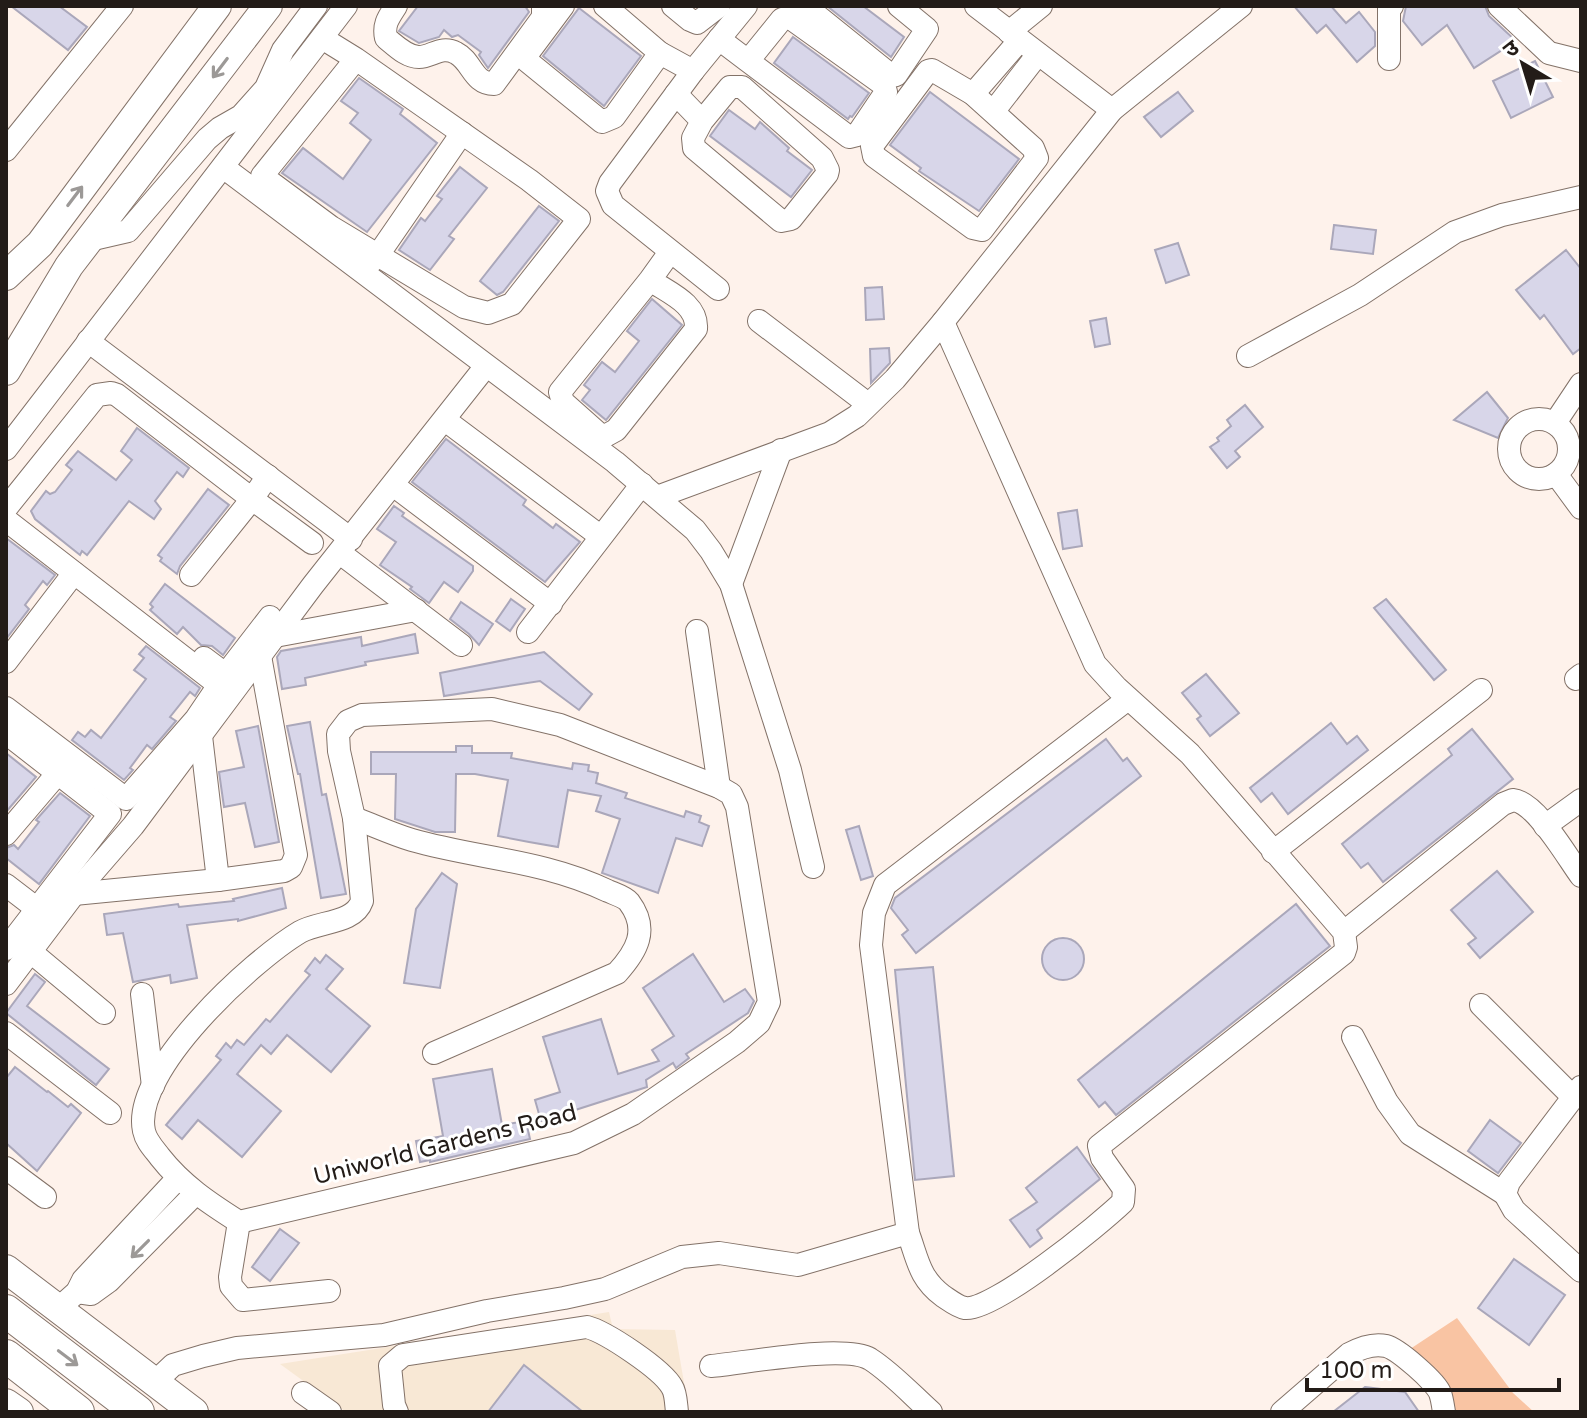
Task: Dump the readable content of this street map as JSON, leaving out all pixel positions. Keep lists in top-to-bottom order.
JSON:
{
  "streets": {
    "street": ["Uniworld Gardens Road"]
  },
  "scale_bar": "100 m",
  "north": "top left"
}
